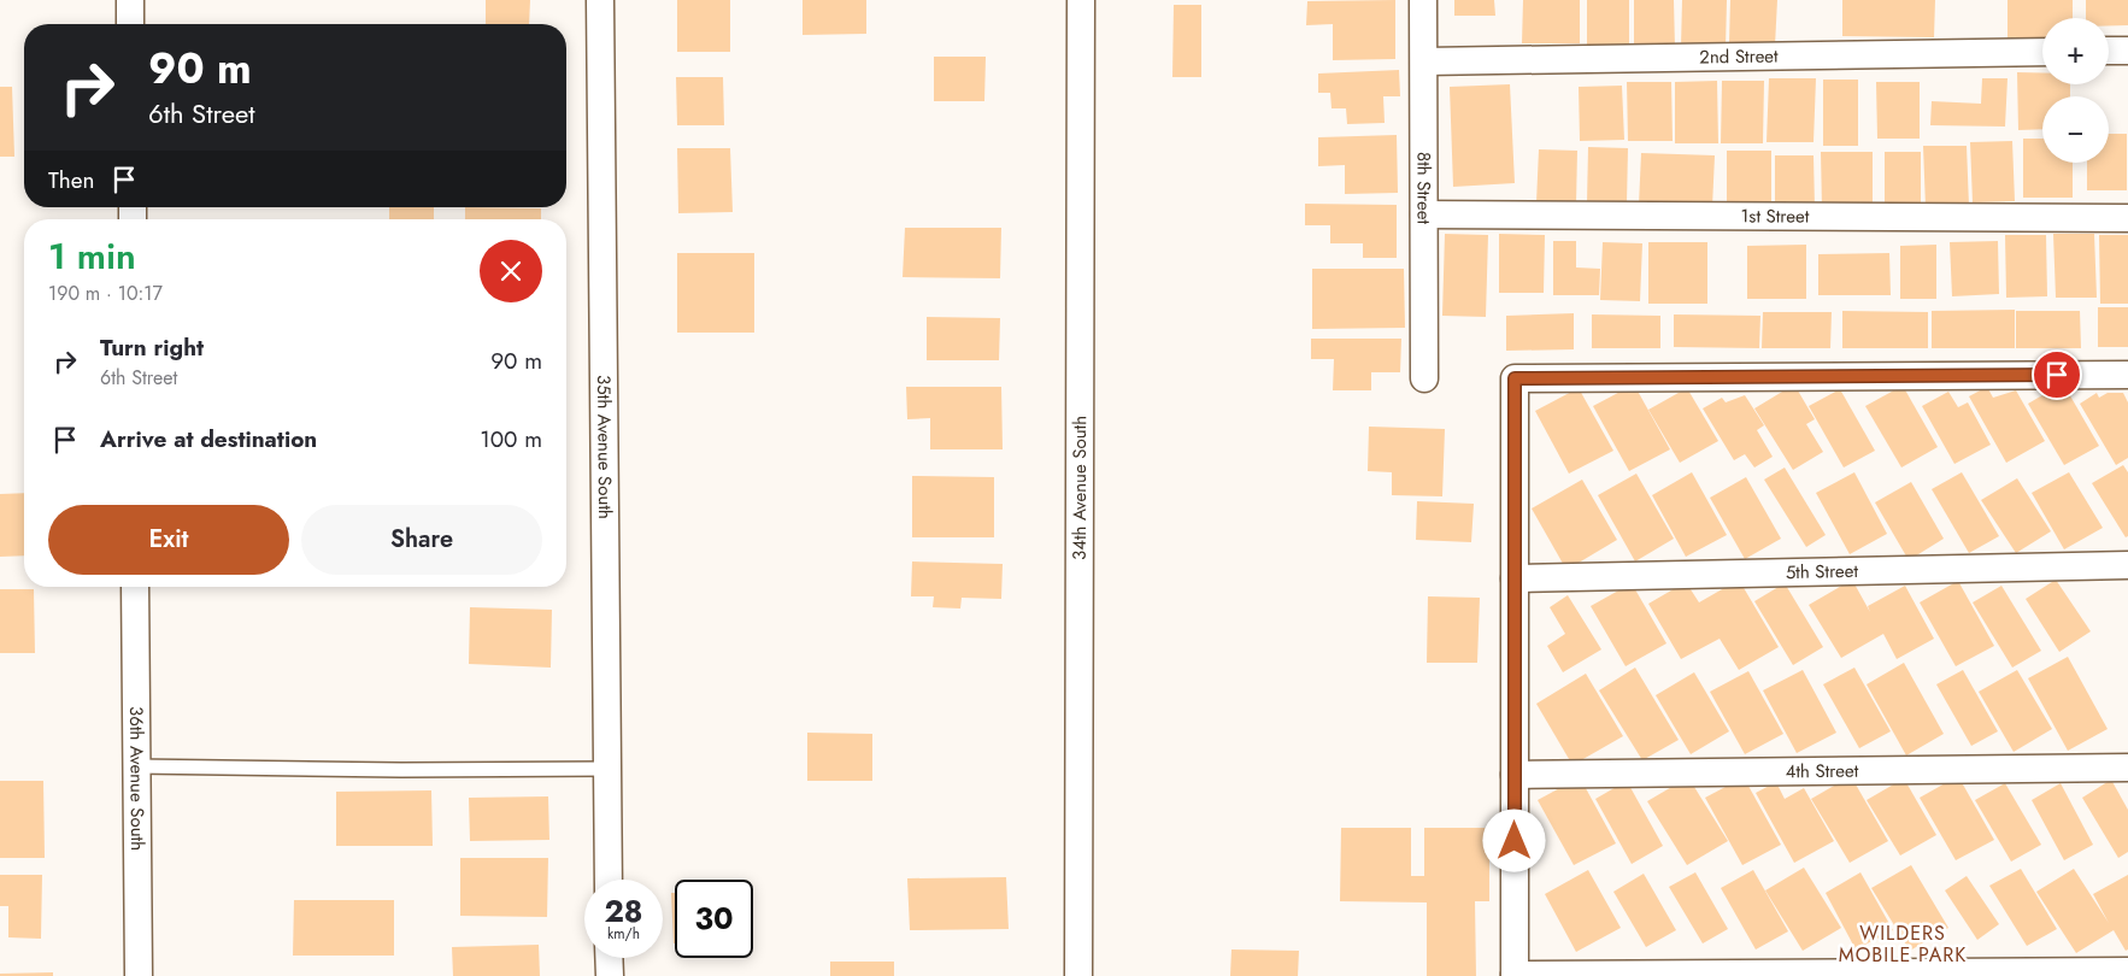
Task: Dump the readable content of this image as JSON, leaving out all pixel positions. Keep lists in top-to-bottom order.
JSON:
{
  "streets": {
    "street": [
      "2nd Street",
      "8th Street",
      "1st Street",
      "35th Avenue South",
      "34th Avenue South",
      "5th Street",
      "4th Street",
      "36th Avenue South"
    ]
  },
  "crossings": [
    ["2nd Street", "8th Street"],
    ["8th Street", "1st Street"]
  ],
  "districts": ["WILDERS MOBILE PARK"],
  "page": {
    "map_buttons": ["+", "−"],
    "turn": ["90 m", "6th Street"],
    "then": "Then",
    "heading": ["1 min", "190 m · 10:17"],
    "list": [
      {
        "name": "Turn right",
        "note": "6th Street",
        "value": "90 m"
      },
      {
        "name": "Arrive at destination",
        "value": "100 m"
      }
    ],
    "buttons": ["Exit", "Share"],
    "speed": "28 km/h",
    "limit": "30"
  }
}
